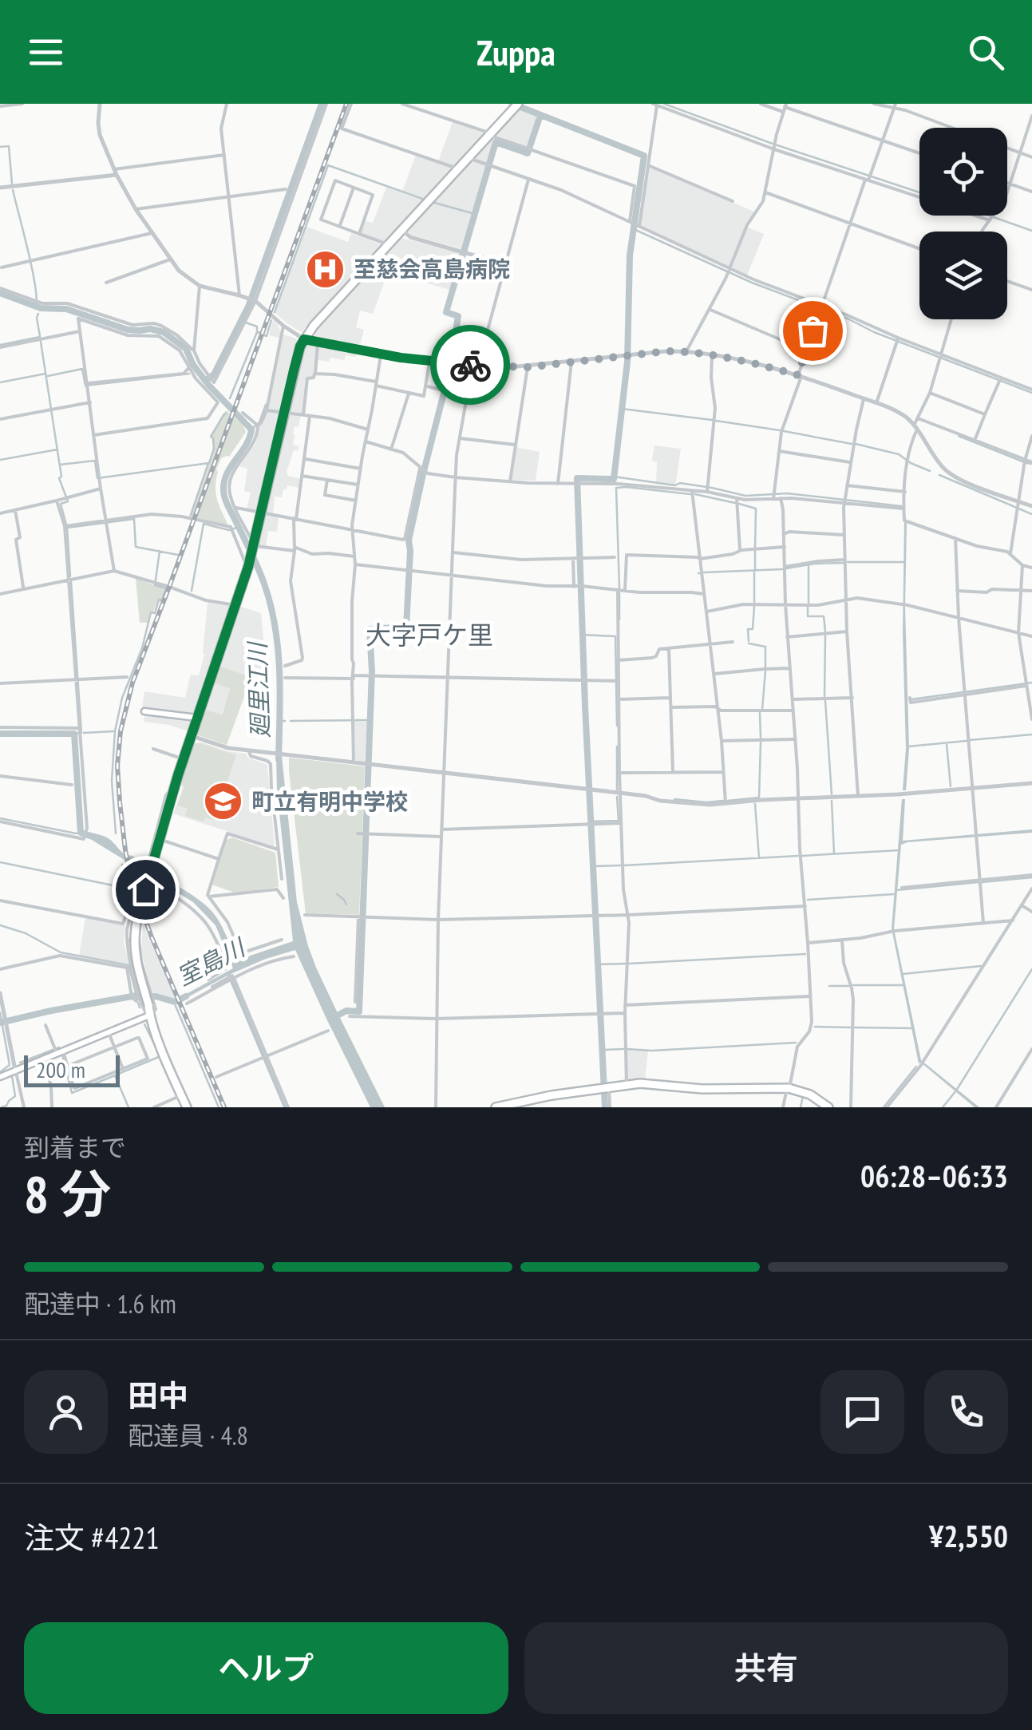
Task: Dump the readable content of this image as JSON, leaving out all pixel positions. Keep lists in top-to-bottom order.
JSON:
{
  "districts": ["大字戸ケ里"],
  "water": ["廻里江川", "室島川"],
  "places": {
    "hospital": ["至慈会高島病院"],
    "school or university": ["町立有明中学校"]
  },
  "scale_bar": "200 m",
  "page": {
    "header": "Zuppa",
    "scale": "200 m",
    "heading": ["8 分", "到着まで", "06:28–06:33"],
    "panel": [
      "田中",
      "配達員 · 4.8",
      "注文 #4221",
      "¥2,550"
    ],
    "bar": "配達中 · 1.6 km",
    "buttons": ["ヘルプ", "共有"]
  }
}
